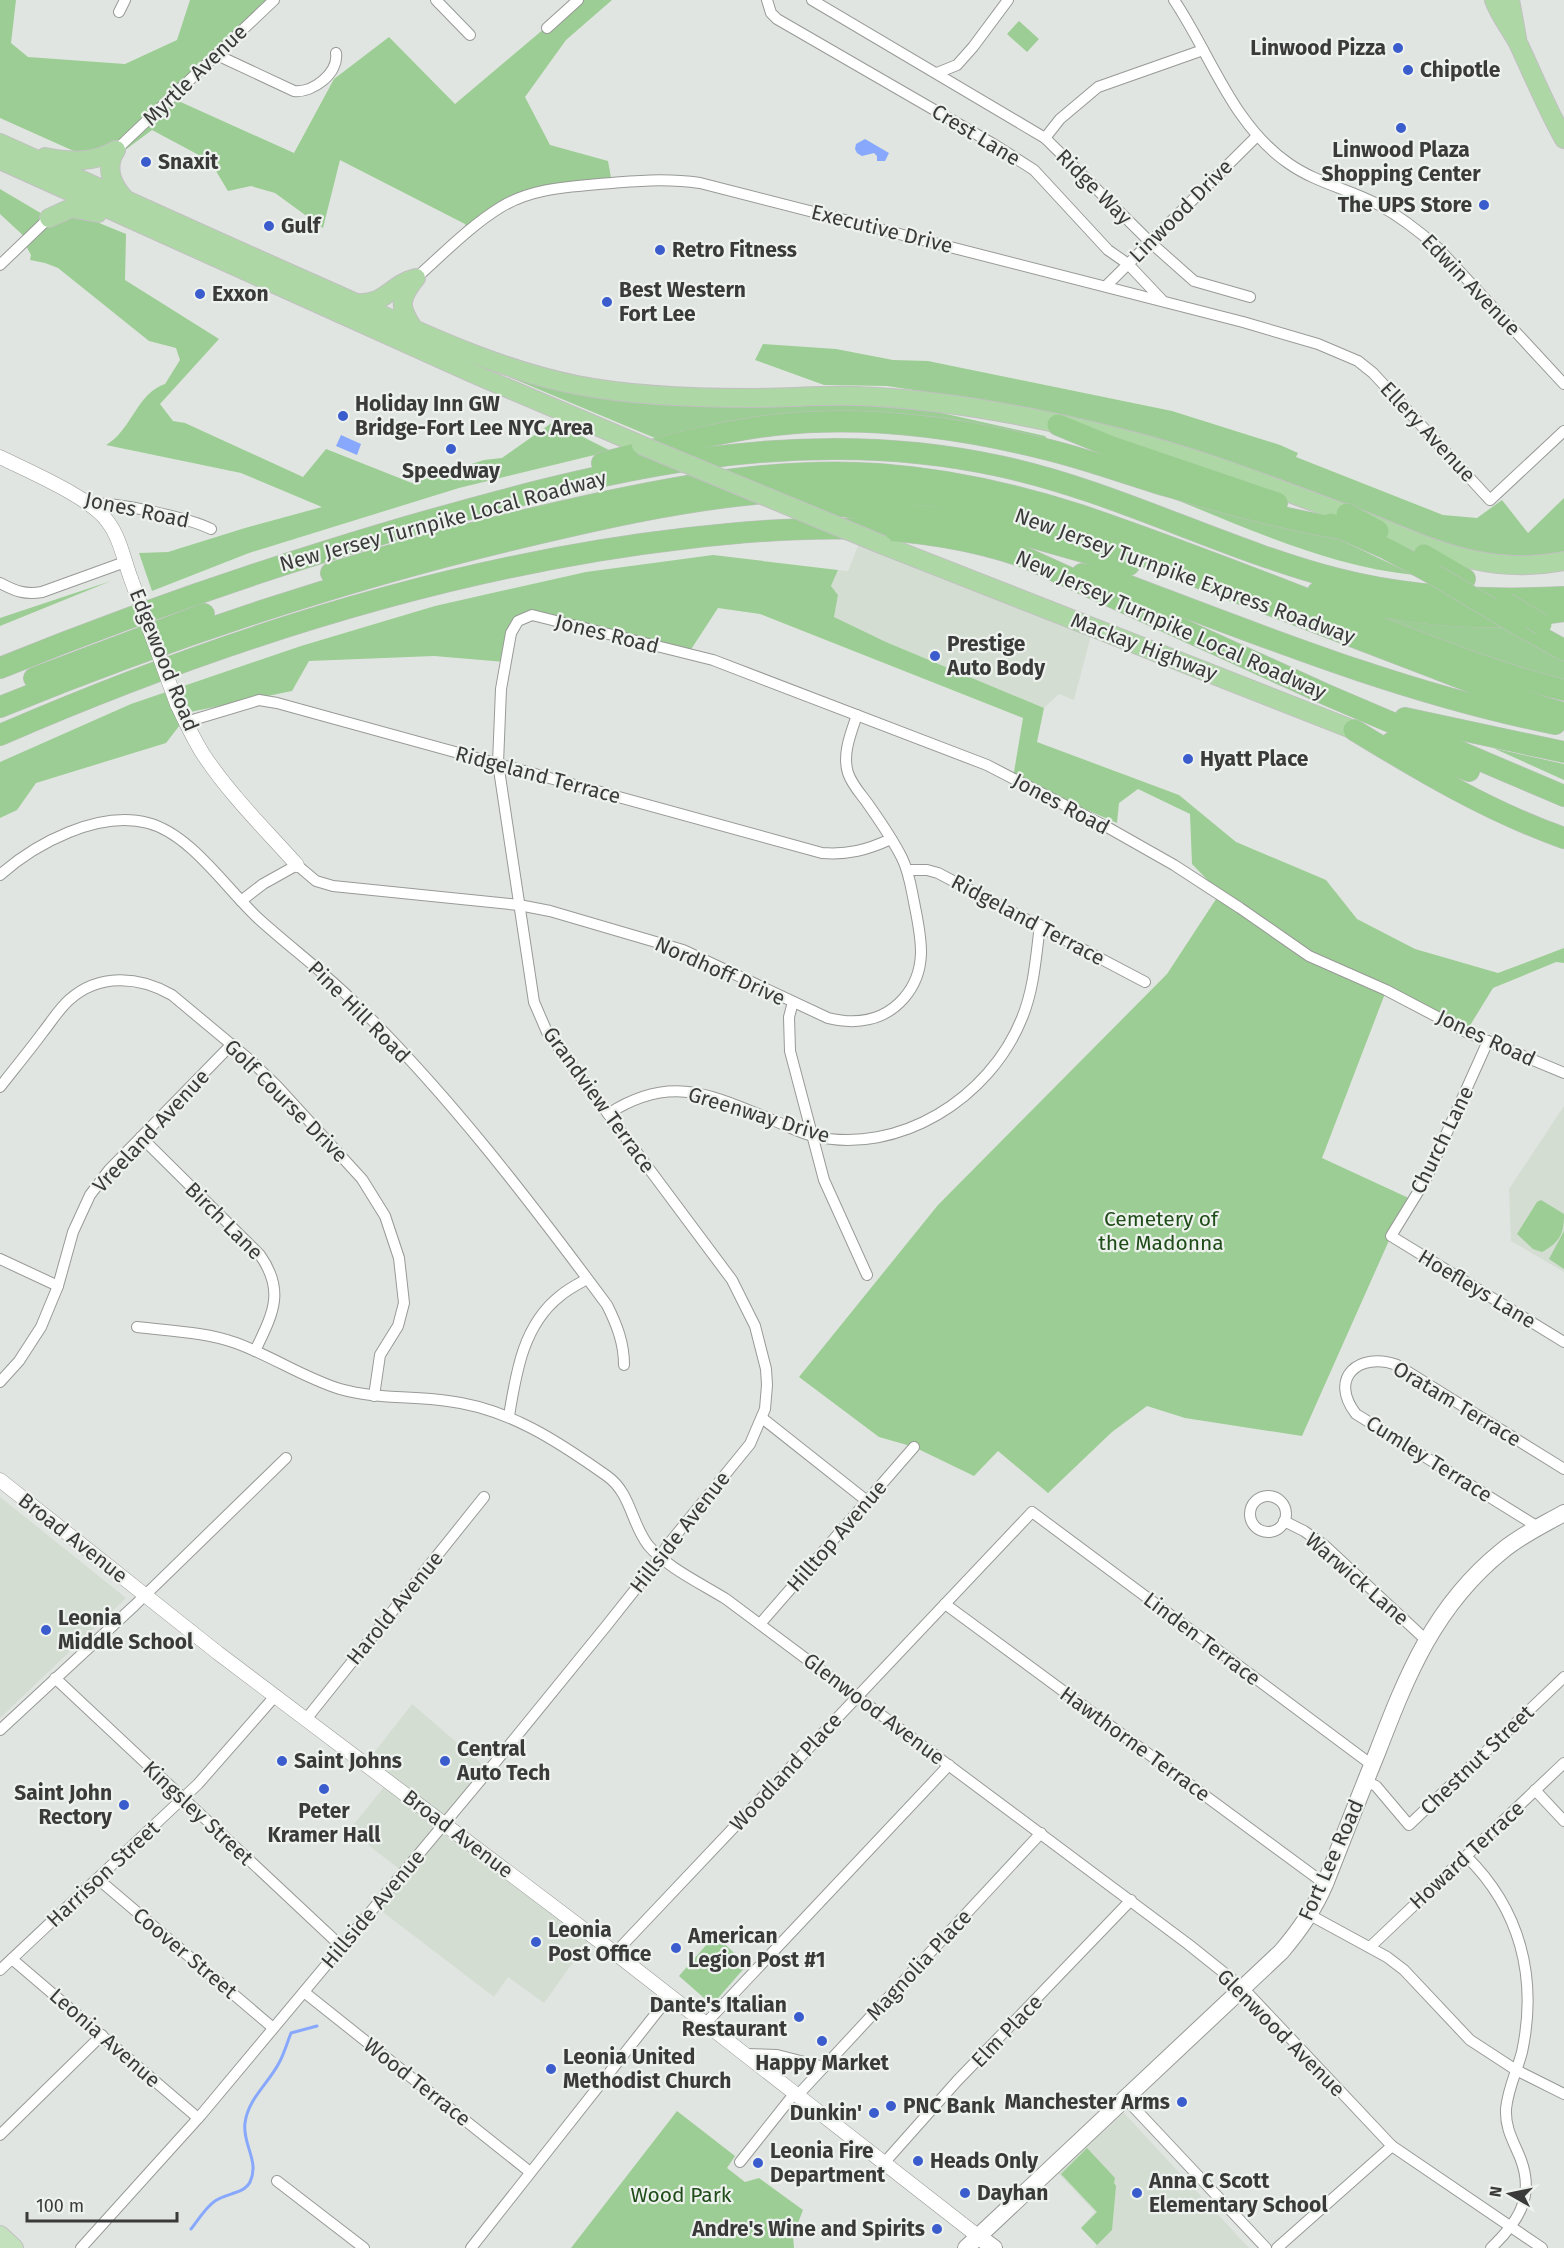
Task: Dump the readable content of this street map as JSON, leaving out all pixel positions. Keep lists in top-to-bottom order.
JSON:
{
  "streets": {
    "highway": ["New Jersey Turnpike Local Roadway", "New Jersey Turnpike Express Roadway", "Mackay Highway"],
    "main road": ["Broad Avenue", "Fort Lee Road"],
    "street": [
      "Myrtle Avenue",
      "Crest Lane",
      "Ridge Way",
      "Linwood Drive",
      "Executive Drive",
      "Edwin Avenue",
      "Ellery Avenue",
      "Jones Road",
      "Edgewood Road",
      "Ridgeland Terrace",
      "Nordhoff Drive",
      "Pine Hill Road",
      "Grandview Terrace",
      "Golf Course Drive",
      "Greenway Drive",
      "Vreeland Avenue",
      "Church Lane",
      "Birch Lane",
      "Hoefleys Lane",
      "Oratam Terrace",
      "Cumley Terrace",
      "Hillside Avenue",
      "Hilltop Avenue",
      "Warwick Lane",
      "Harold Avenue",
      "Linden Terrace",
      "Glenwood Avenue",
      "Hawthorne Terrace",
      "Chestnut Street",
      "Woodland Place",
      "Kingsley Street",
      "Howard Terrace",
      "Harrison Street",
      "Coover Street",
      "Magnolia Place",
      "Elm Place",
      "Leonia Avenue",
      "Wood Terrace"
    ]
  },
  "crossings": [
    ["Crest Lane", "Linwood Drive"],
    ["Crest Lane", "Executive Drive"],
    ["Ridge Way", "Linwood Drive"],
    ["Linwood Drive", "Executive Drive"],
    ["Linwood Drive", "Edwin Avenue"],
    ["Executive Drive", "Ellery Avenue"],
    ["Jones Road", "Edgewood Road"],
    ["Jones Road", "Nordhoff Drive"],
    ["Jones Road", "Grandview Terrace"],
    ["Jones Road", "Church Lane"],
    ["Edgewood Road", "Ridgeland Terrace"],
    ["Edgewood Road", "Nordhoff Drive"],
    ["Ridgeland Terrace", "Nordhoff Drive"],
    ["Ridgeland Terrace", "Grandview Terrace"],
    ["Ridgeland Terrace", "Greenway Drive"],
    ["Nordhoff Drive", "Grandview Terrace"],
    ["Grandview Terrace", "Greenway Drive"],
    ["Grandview Terrace", "Hillside Avenue"],
    ["Golf Course Drive", "Vreeland Avenue"],
    ["Golf Course Drive", "Glenwood Avenue"],
    ["Vreeland Avenue", "Birch Lane"],
    ["Church Lane", "Hoefleys Lane"],
    ["Birch Lane", "Glenwood Avenue"],
    ["Oratam Terrace", "Cumley Terrace"],
    ["Cumley Terrace", "Fort Lee Road"],
    ["Hillside Avenue", "Broad Avenue"],
    ["Hillside Avenue", "Glenwood Avenue"],
    ["Hillside Avenue", "Kingsley Street"],
    ["Hillside Avenue", "Coover Street"],
    ["Hillside Avenue", "Leonia Avenue"],
    ["Hillside Avenue", "Wood Terrace"],
    ["Hilltop Avenue", "Glenwood Avenue"],
    ["Broad Avenue", "Harold Avenue"],
    ["Broad Avenue", "Woodland Place"],
    ["Broad Avenue", "Fort Lee Road"],
    ["Broad Avenue", "Harrison Street"],
    ["Broad Avenue", "Magnolia Place"],
    ["Broad Avenue", "Elm Place"],
    ["Warwick Lane", "Fort Lee Road"],
    ["Linden Terrace", "Chestnut Street"],
    ["Linden Terrace", "Woodland Place"],
    ["Linden Terrace", "Fort Lee Road"],
    ["Glenwood Avenue", "Woodland Place"],
    ["Glenwood Avenue", "Fort Lee Road"],
    ["Glenwood Avenue", "Magnolia Place"],
    ["Glenwood Avenue", "Elm Place"],
    ["Hawthorne Terrace", "Woodland Place"],
    ["Hawthorne Terrace", "Fort Lee Road"],
    ["Chestnut Street", "Fort Lee Road"],
    ["Kingsley Street", "Harrison Street"],
    ["Harrison Street", "Coover Street"],
    ["Harrison Street", "Leonia Avenue"]
  ],
  "parks": ["Cemetery of the Madonna", "Wood Park"],
  "places": [
    "Linwood Pizza",
    "Chipotle",
    "Linwood Plaza Shopping Center",
    "Snaxit",
    "The UPS Store",
    "Gulf",
    "Retro Fitness",
    "Exxon",
    "Best Western Fort Lee",
    "Holiday Inn GW Bridge-Fort Lee NYC Area",
    "Speedway",
    "Prestige Auto Body",
    "Hyatt Place",
    "Leonia Middle School",
    "Saint Johns",
    "Central Auto Tech",
    "Peter Kramer Hall",
    "Saint John Rectory",
    "Leonia Post Office",
    "American Legion Post #1",
    "Dante's Italian Restaurant",
    "Happy Market",
    "Leonia United Methodist Church",
    "Manchester Arms",
    "PNC Bank",
    "Dunkin'",
    "Heads Only",
    "Leonia Fire Department",
    "Dayhan",
    "Anna C Scott Elementary School",
    "Andre's Wine and Spirits"
  ],
  "scale_bar": "100 m",
  "north": "left"
}
